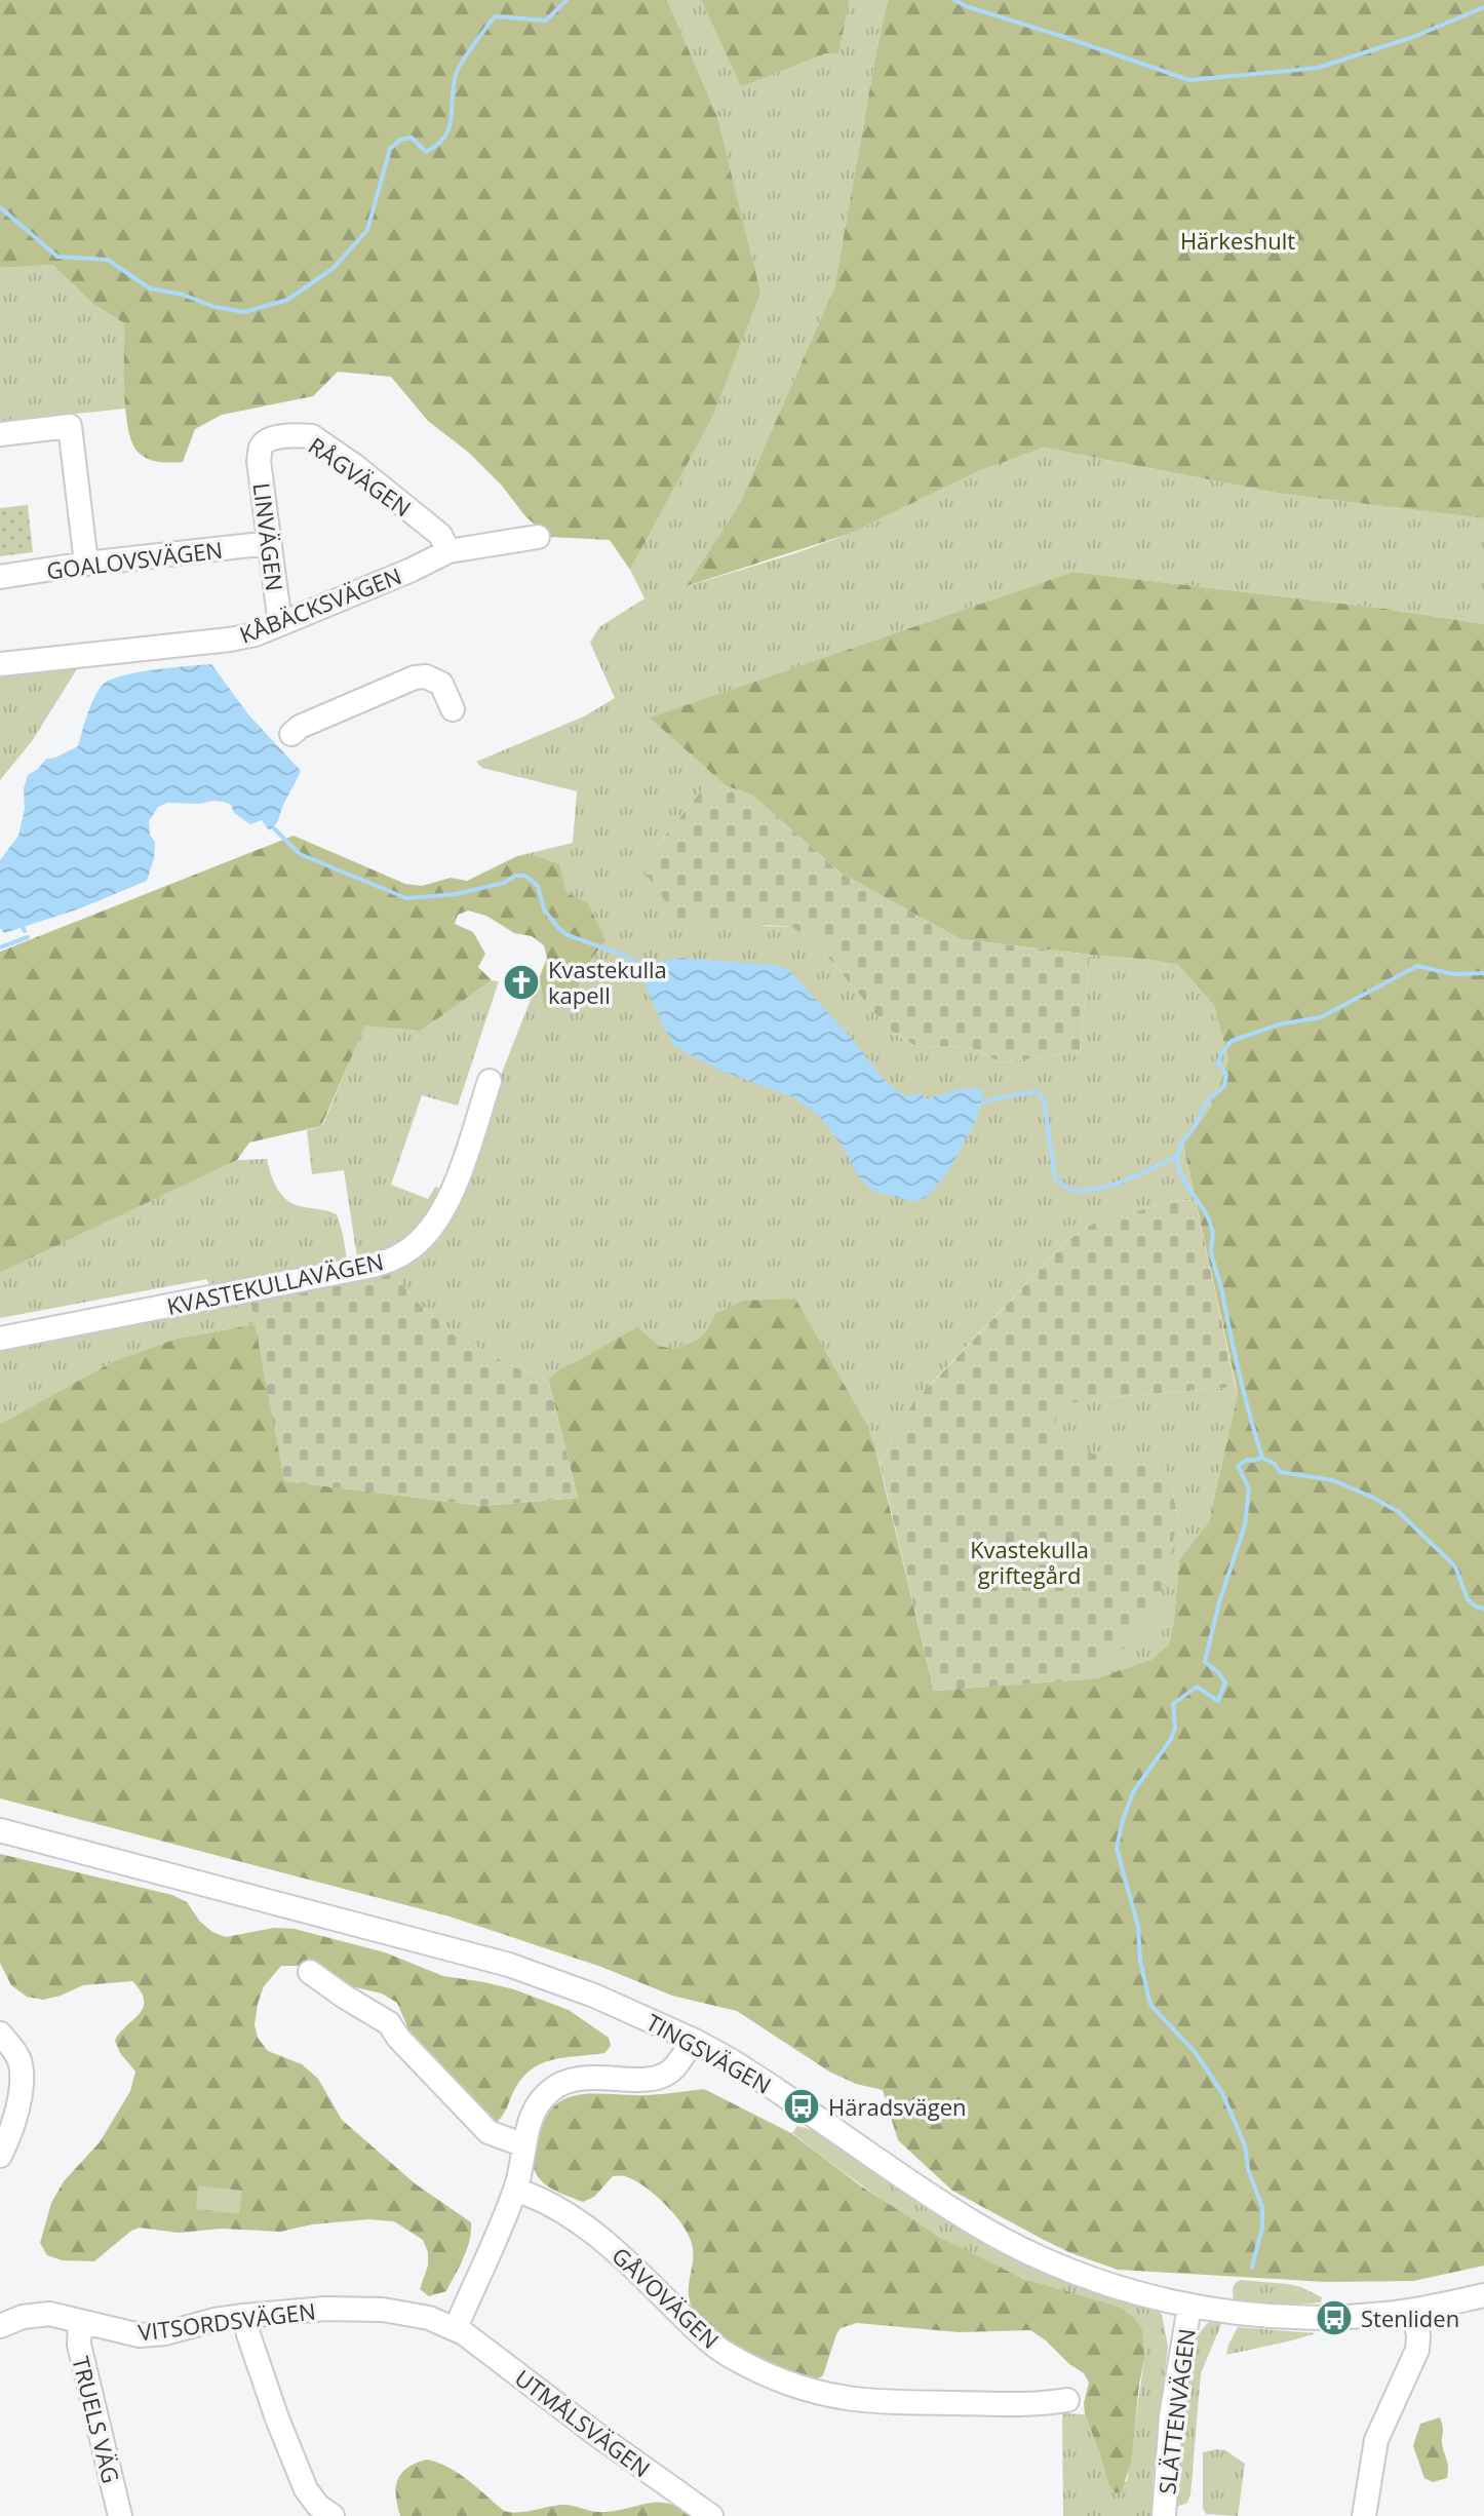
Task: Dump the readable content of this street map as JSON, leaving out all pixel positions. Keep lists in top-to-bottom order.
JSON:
{
  "streets": {
    "street": [
      "RÅGVÄGEN",
      "LINVÄGEN",
      "GOALOVSVÄGEN",
      "KÅBÄCKSVÄGEN",
      "KVASTEKULLAVÄGEN",
      "TINGSVÄGEN",
      "GÅVOVÄGEN",
      "VITSORDSVÄGEN",
      "SLÄTTENVÄGEN",
      "TRUELS VÄG",
      "UTMÅLSVÄGEN"
    ]
  },
  "crossings": [
    ["RÅGVÄGEN", "LINVÄGEN"],
    ["RÅGVÄGEN", "KÅBÄCKSVÄGEN"],
    ["LINVÄGEN", "GOALOVSVÄGEN"],
    ["LINVÄGEN", "KÅBÄCKSVÄGEN"],
    ["TINGSVÄGEN", "SLÄTTENVÄGEN"],
    ["VITSORDSVÄGEN", "TRUELS VÄG"],
    ["VITSORDSVÄGEN", "UTMÅLSVÄGEN"]
  ],
  "parks": ["Härkeshult", "Kvastekulla griftegård"],
  "places": {
    "church": ["Kvastekulla kapell"],
    "bus stop": ["Häradsvägen", "Stenliden"]
  }
}
